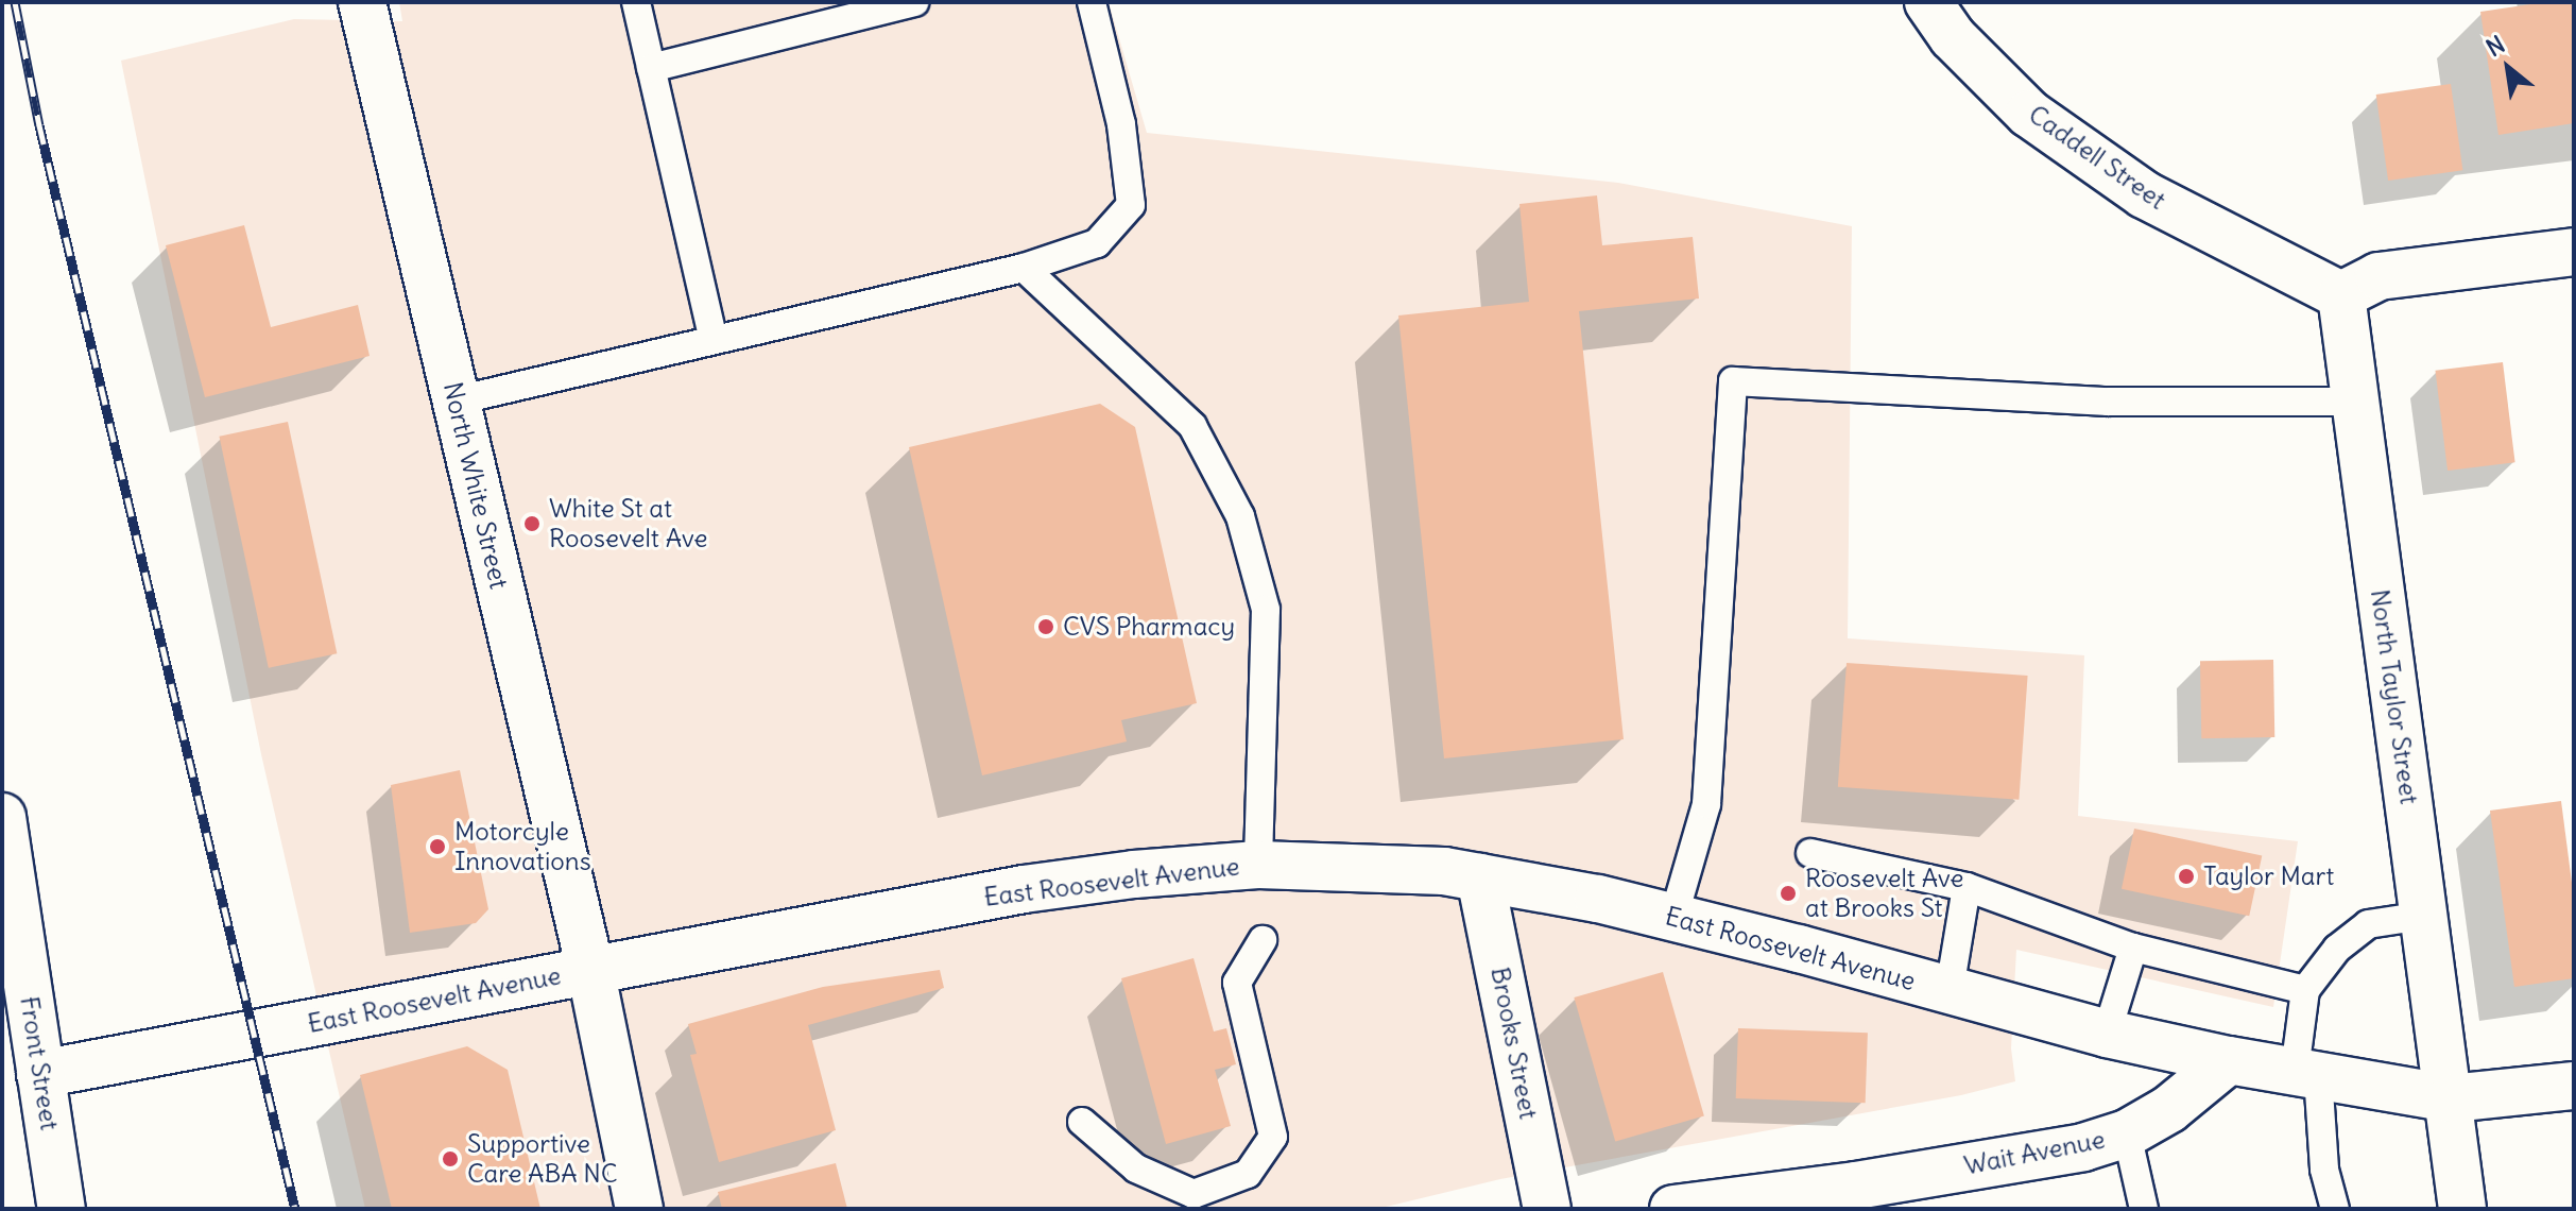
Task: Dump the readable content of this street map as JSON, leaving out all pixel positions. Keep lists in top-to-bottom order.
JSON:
{
  "streets": {
    "main road": [
      "Caddell Street",
      "North White Street",
      "North Taylor Street",
      "East Roosevelt Avenue",
      "Brooks Street",
      "Front Street",
      "Wait Avenue"
    ]
  },
  "crossings": [
    ["Caddell Street", "North Taylor Street"],
    ["North White Street", "East Roosevelt Avenue"],
    ["East Roosevelt Avenue", "Brooks Street"],
    ["East Roosevelt Avenue", "Front Street"],
    ["East Roosevelt Avenue", "Wait Avenue"]
  ],
  "places": [
    "White St at Roosevelt Ave",
    "CVS Pharmacy",
    "Motorcyle Innovations",
    "Taylor Mart",
    "Roosevelt Ave at Brooks St",
    "Supportive Care ABA NC"
  ],
  "north": "top left"
}
